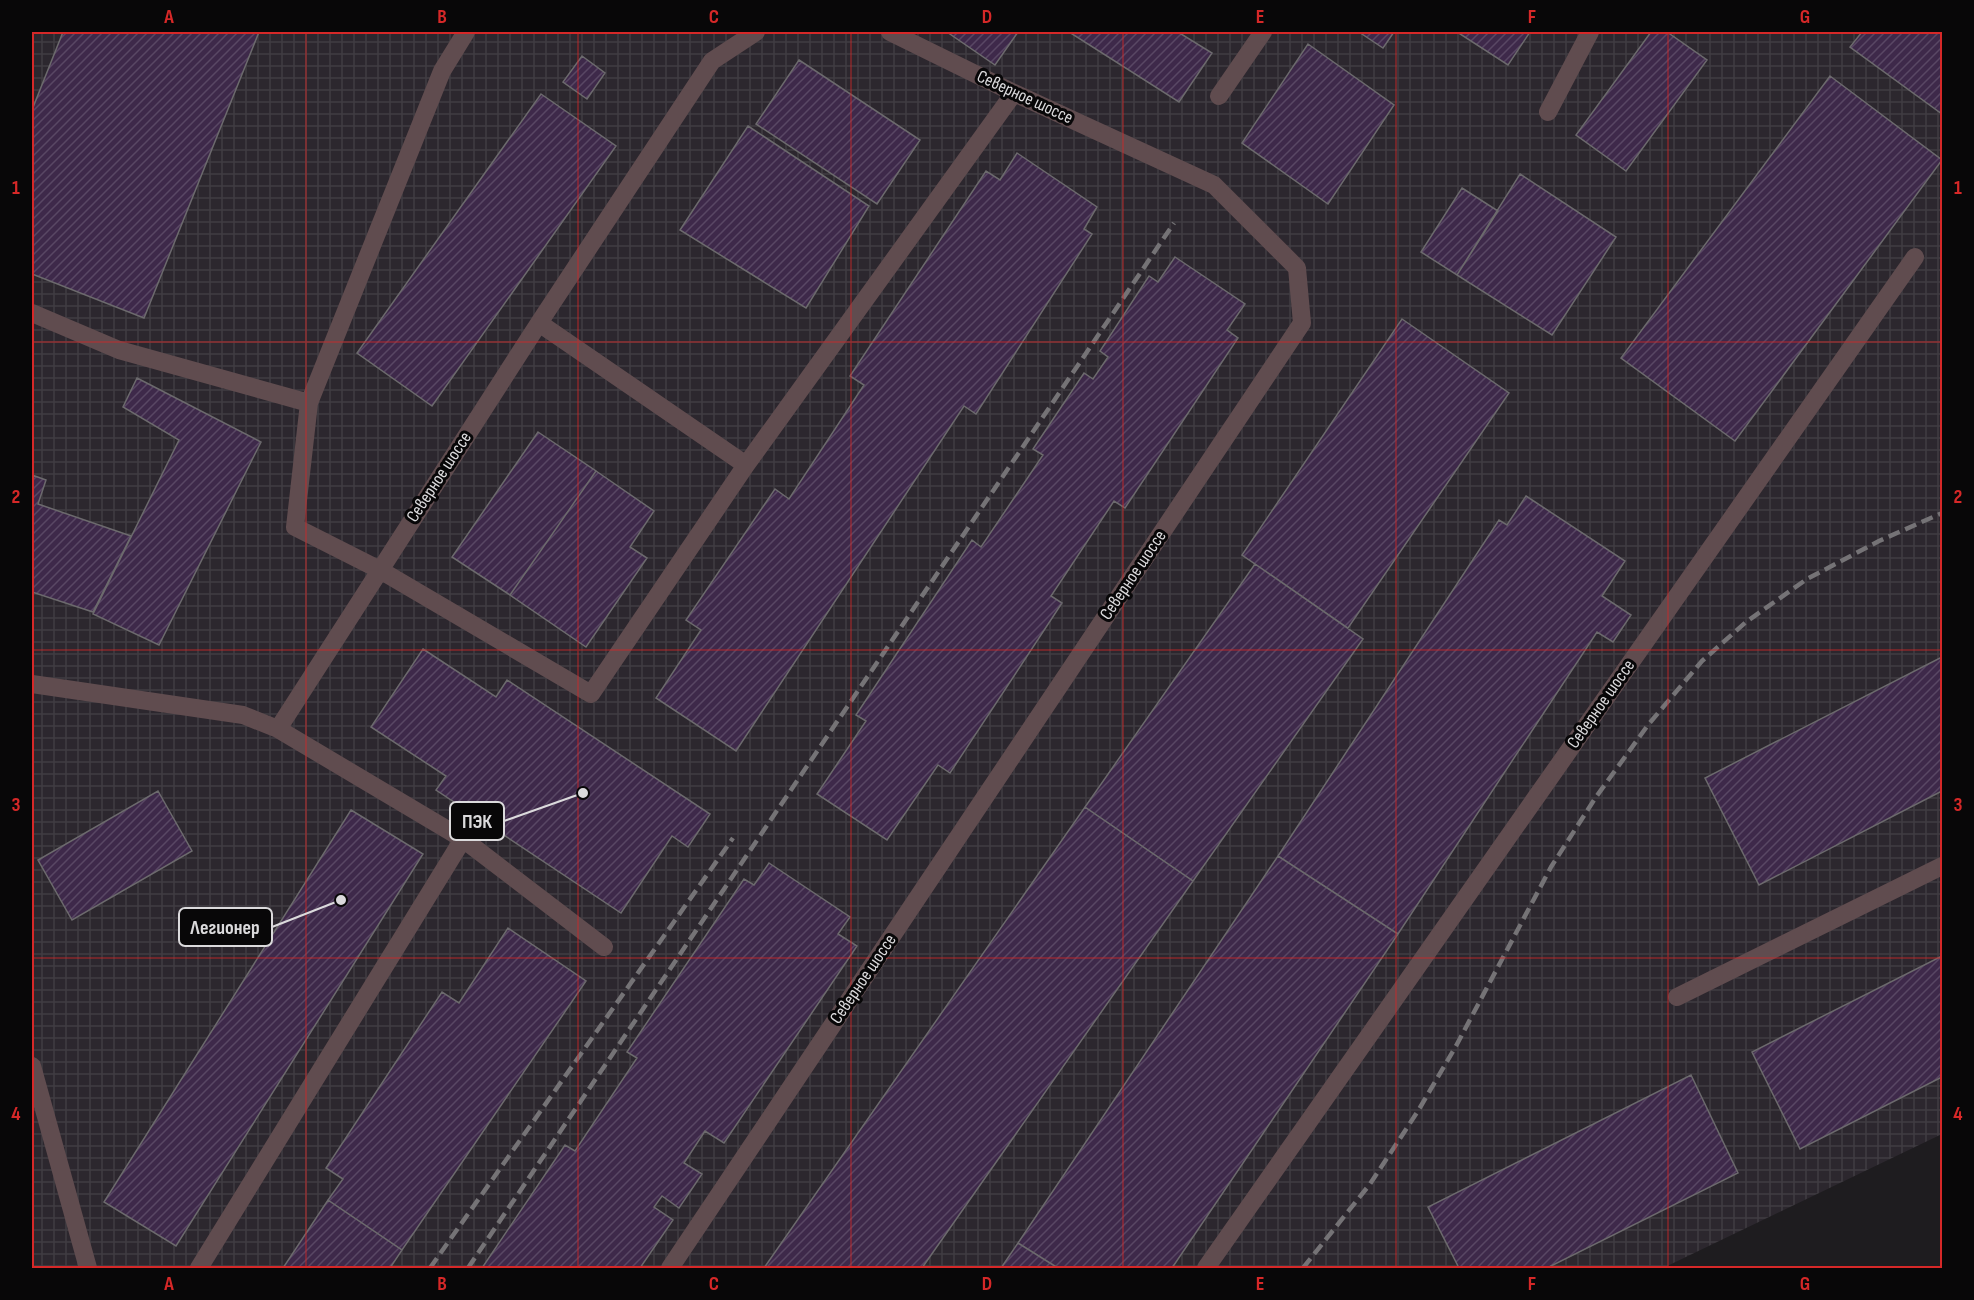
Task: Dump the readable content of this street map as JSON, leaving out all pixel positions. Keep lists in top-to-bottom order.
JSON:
{
  "streets": {
    "lane": ["Северное шоссе"]
  },
  "places": ["ПЭК", "Легионер"],
  "grid": {
    "columns": [
      "A",
      "B",
      "C",
      "D",
      "E",
      "F",
      "G"
    ],
    "rows": [
      "1",
      "2",
      "3",
      "4"
    ]
  }
}
